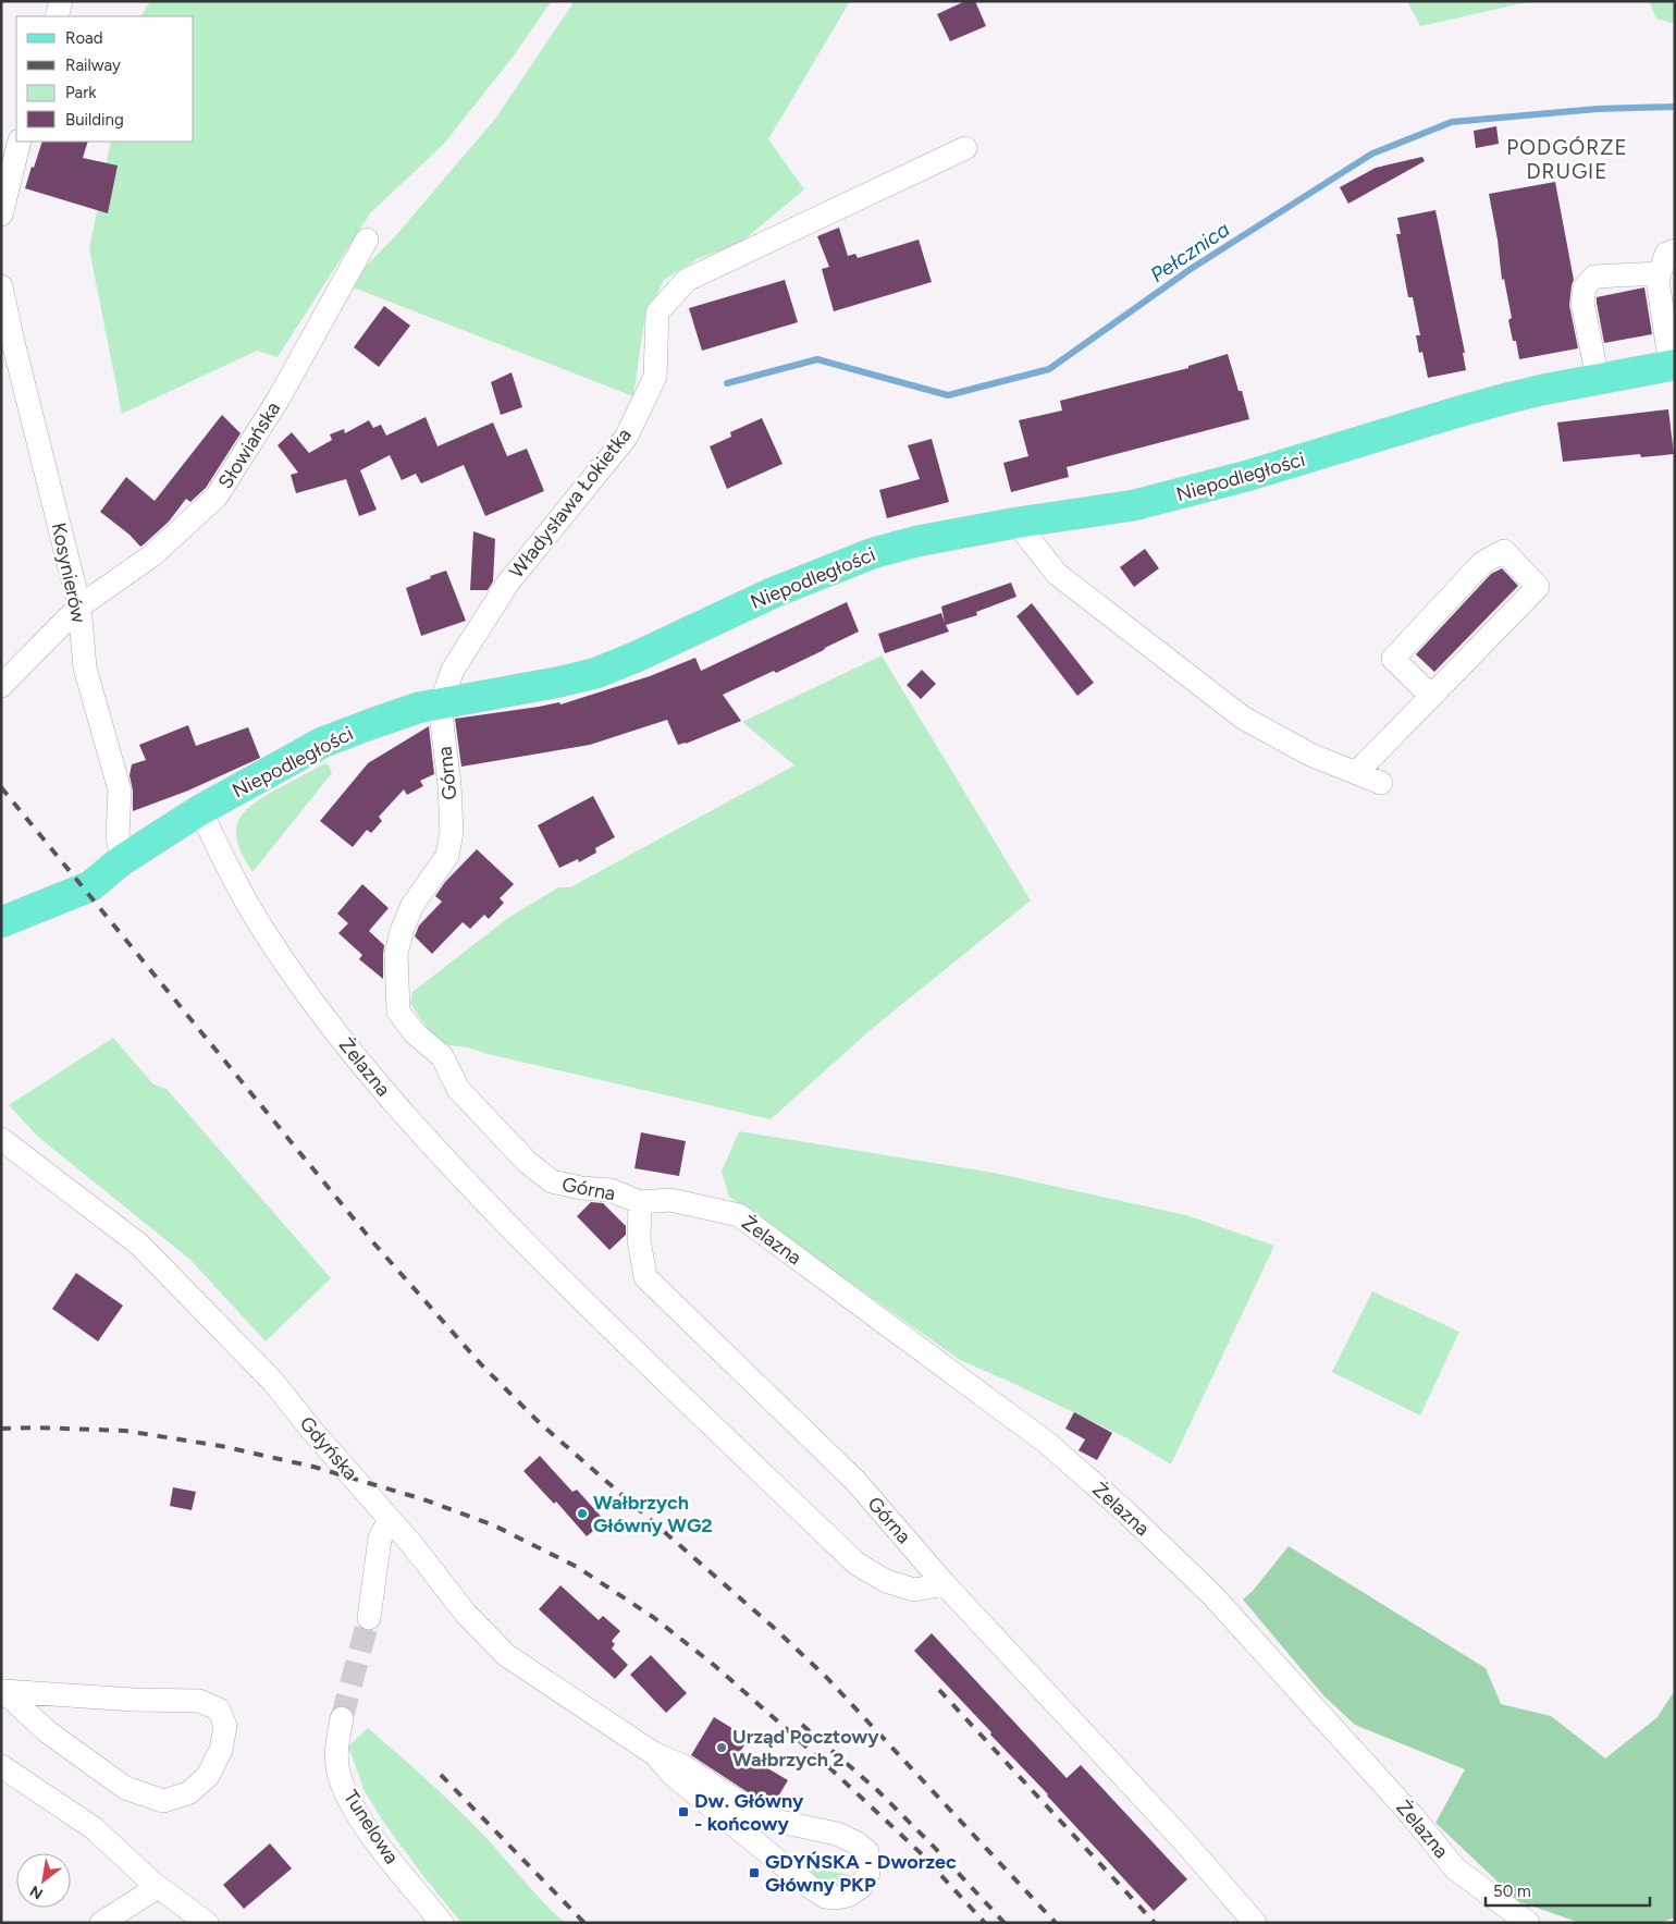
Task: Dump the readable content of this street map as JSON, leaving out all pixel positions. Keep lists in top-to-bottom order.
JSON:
{
  "streets": {
    "main road": ["Niepodległości"],
    "street": [
      "Słowiańska",
      "Władysława Łokietka",
      "Kosynierów",
      "Górna",
      "Żelazna",
      "Gdyńska",
      "Tunelowa"
    ]
  },
  "crossings": [
    ["Słowiańska", "Kosynierów"],
    ["Niepodległości", "Władysława Łokietka"],
    ["Niepodległości", "Kosynierów"],
    ["Niepodległości", "Górna"],
    ["Niepodległości", "Żelazna"],
    ["Władysława Łokietka", "Górna"],
    ["Górna", "Żelazna"]
  ],
  "districts": ["PODGÓRZE DRUGIE"],
  "water": ["Pełcznica"],
  "places": {
    "other": ["Wałbrzych Główny WG2", "Urząd Pocztowy Wałbrzych 2"],
    "transit": ["Dw. Główny - końcowy", "GDYŃSKA - Dworzec Główny PKP"]
  },
  "legend": [
    "Road",
    "Railway",
    "Park",
    "Building"
  ],
  "scale_bar": "50 m",
  "north": "bottom left"
}
